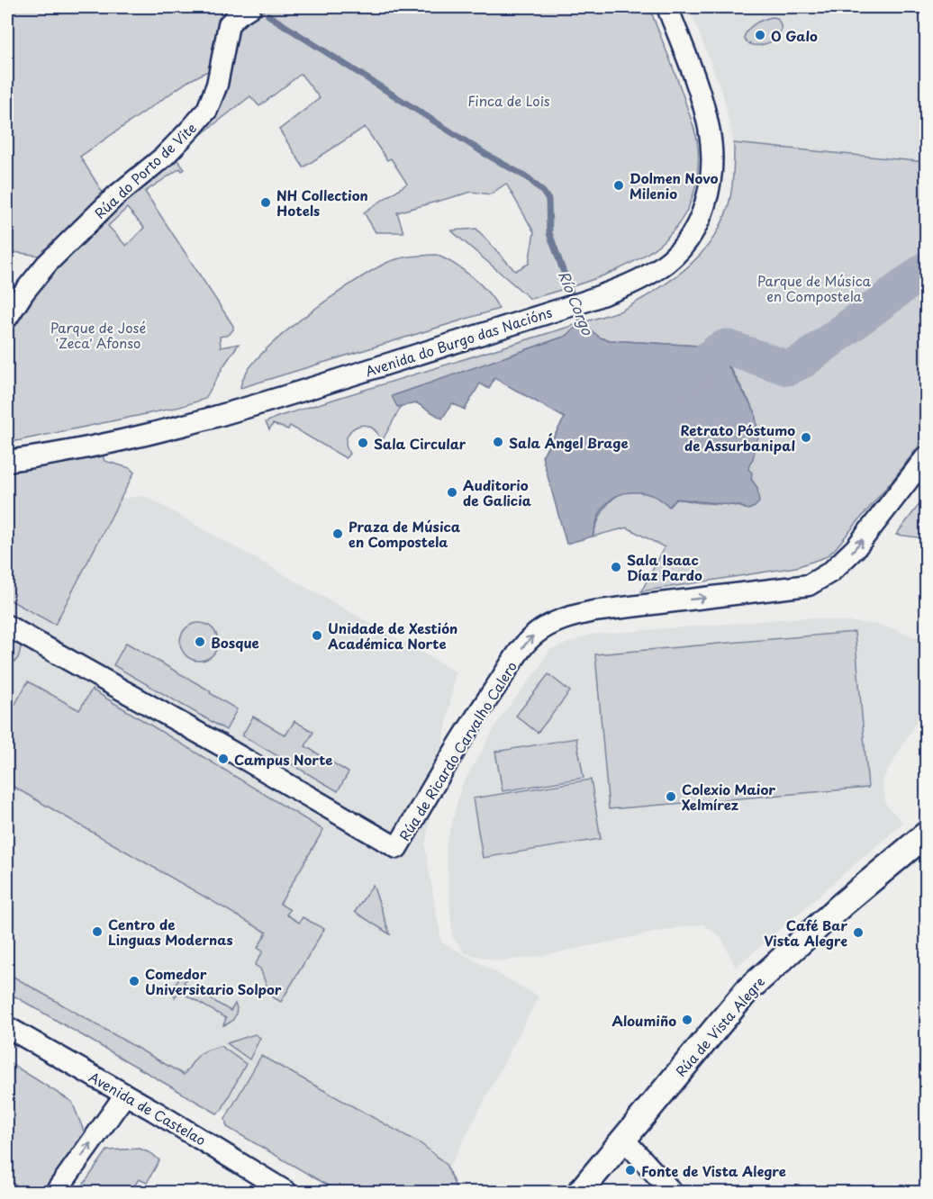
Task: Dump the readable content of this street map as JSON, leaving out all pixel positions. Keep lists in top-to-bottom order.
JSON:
{
  "streets": {
    "main road": ["Rúa de Vista Alegre"],
    "street": [
      "Rúa do Porto de Vite",
      "Avenida do Burgo das Nacións",
      "Rúa de Ricardo Carvalho Calero",
      "Avenida de Castelao"
    ]
  },
  "one_way": ["Rúa de Ricardo Carvalho Calero"],
  "water": ["Río Corgo"],
  "parks": ["Finca de Lois", "Parque de Música en Compostela", "Parque de José 'Zeca' Afonso"],
  "places": [
    "O Galo",
    "Dolmen Novo Milenio",
    "NH Collection Hotels",
    "Retrato Póstumo de Assurbanipal",
    "Sala Ángel Brage",
    "Sala Circular",
    "Auditorio de Galicia",
    "Praza de Música en Compostela",
    "Sala Isaac Díaz Pardo",
    "Unidade de Xestión Académica Norte",
    "Bosque",
    "Campus Norte",
    "Colexio Maior Xelmírez",
    "Centro de Linguas Modernas",
    "Café Bar Vista Alegre",
    "Comedor Universitario Solpor",
    "Aloumiño",
    "Fonte de Vista Alegre"
  ]
}
